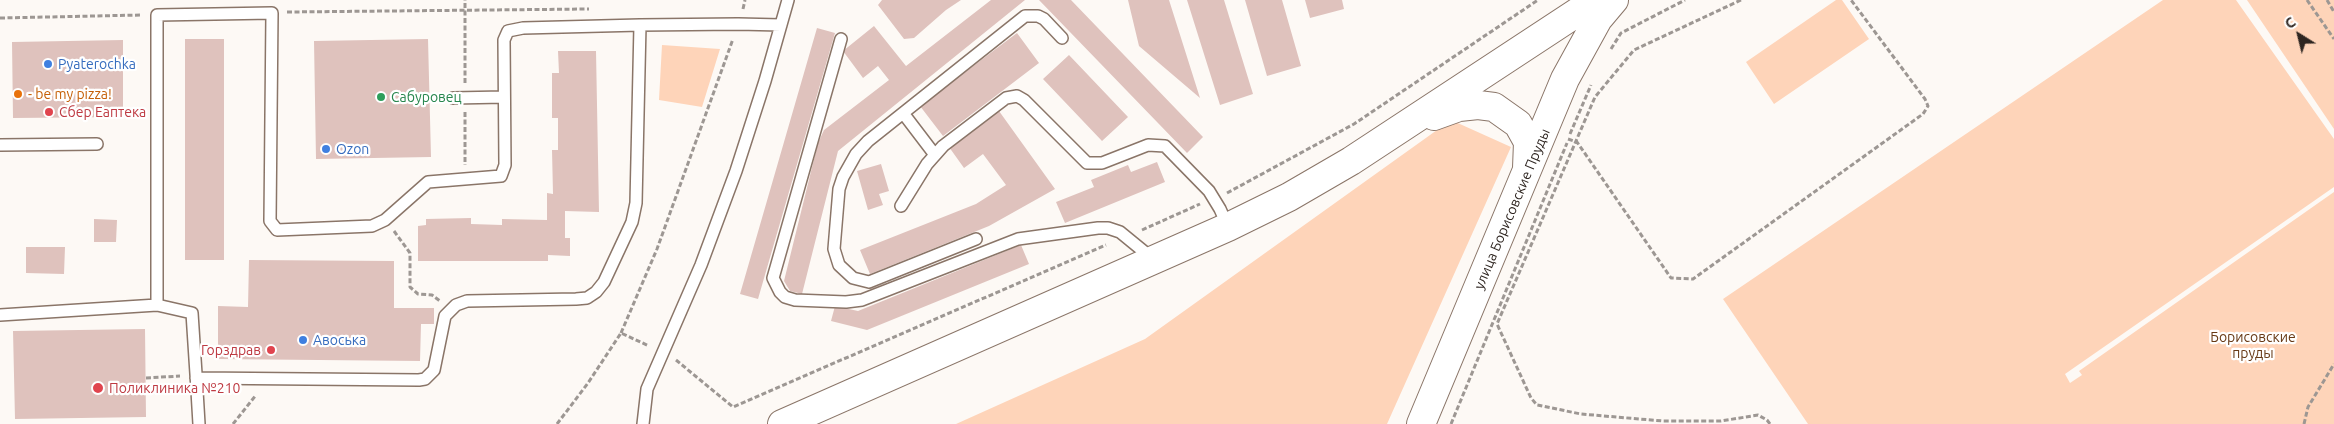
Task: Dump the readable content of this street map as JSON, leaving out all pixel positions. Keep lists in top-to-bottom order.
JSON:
{
  "streets": {
    "main road": ["улица Борисовские Пруды"]
  },
  "parks": ["Борисовские пруды"],
  "places": [
    "Pyaterochka",
    "- be my pizza!",
    "Сабуровец",
    "Сбер Еаптека",
    "Ozon",
    "Авоська",
    "Горздрав",
    "Поликлиника №210"
  ],
  "north": "top left"
}
